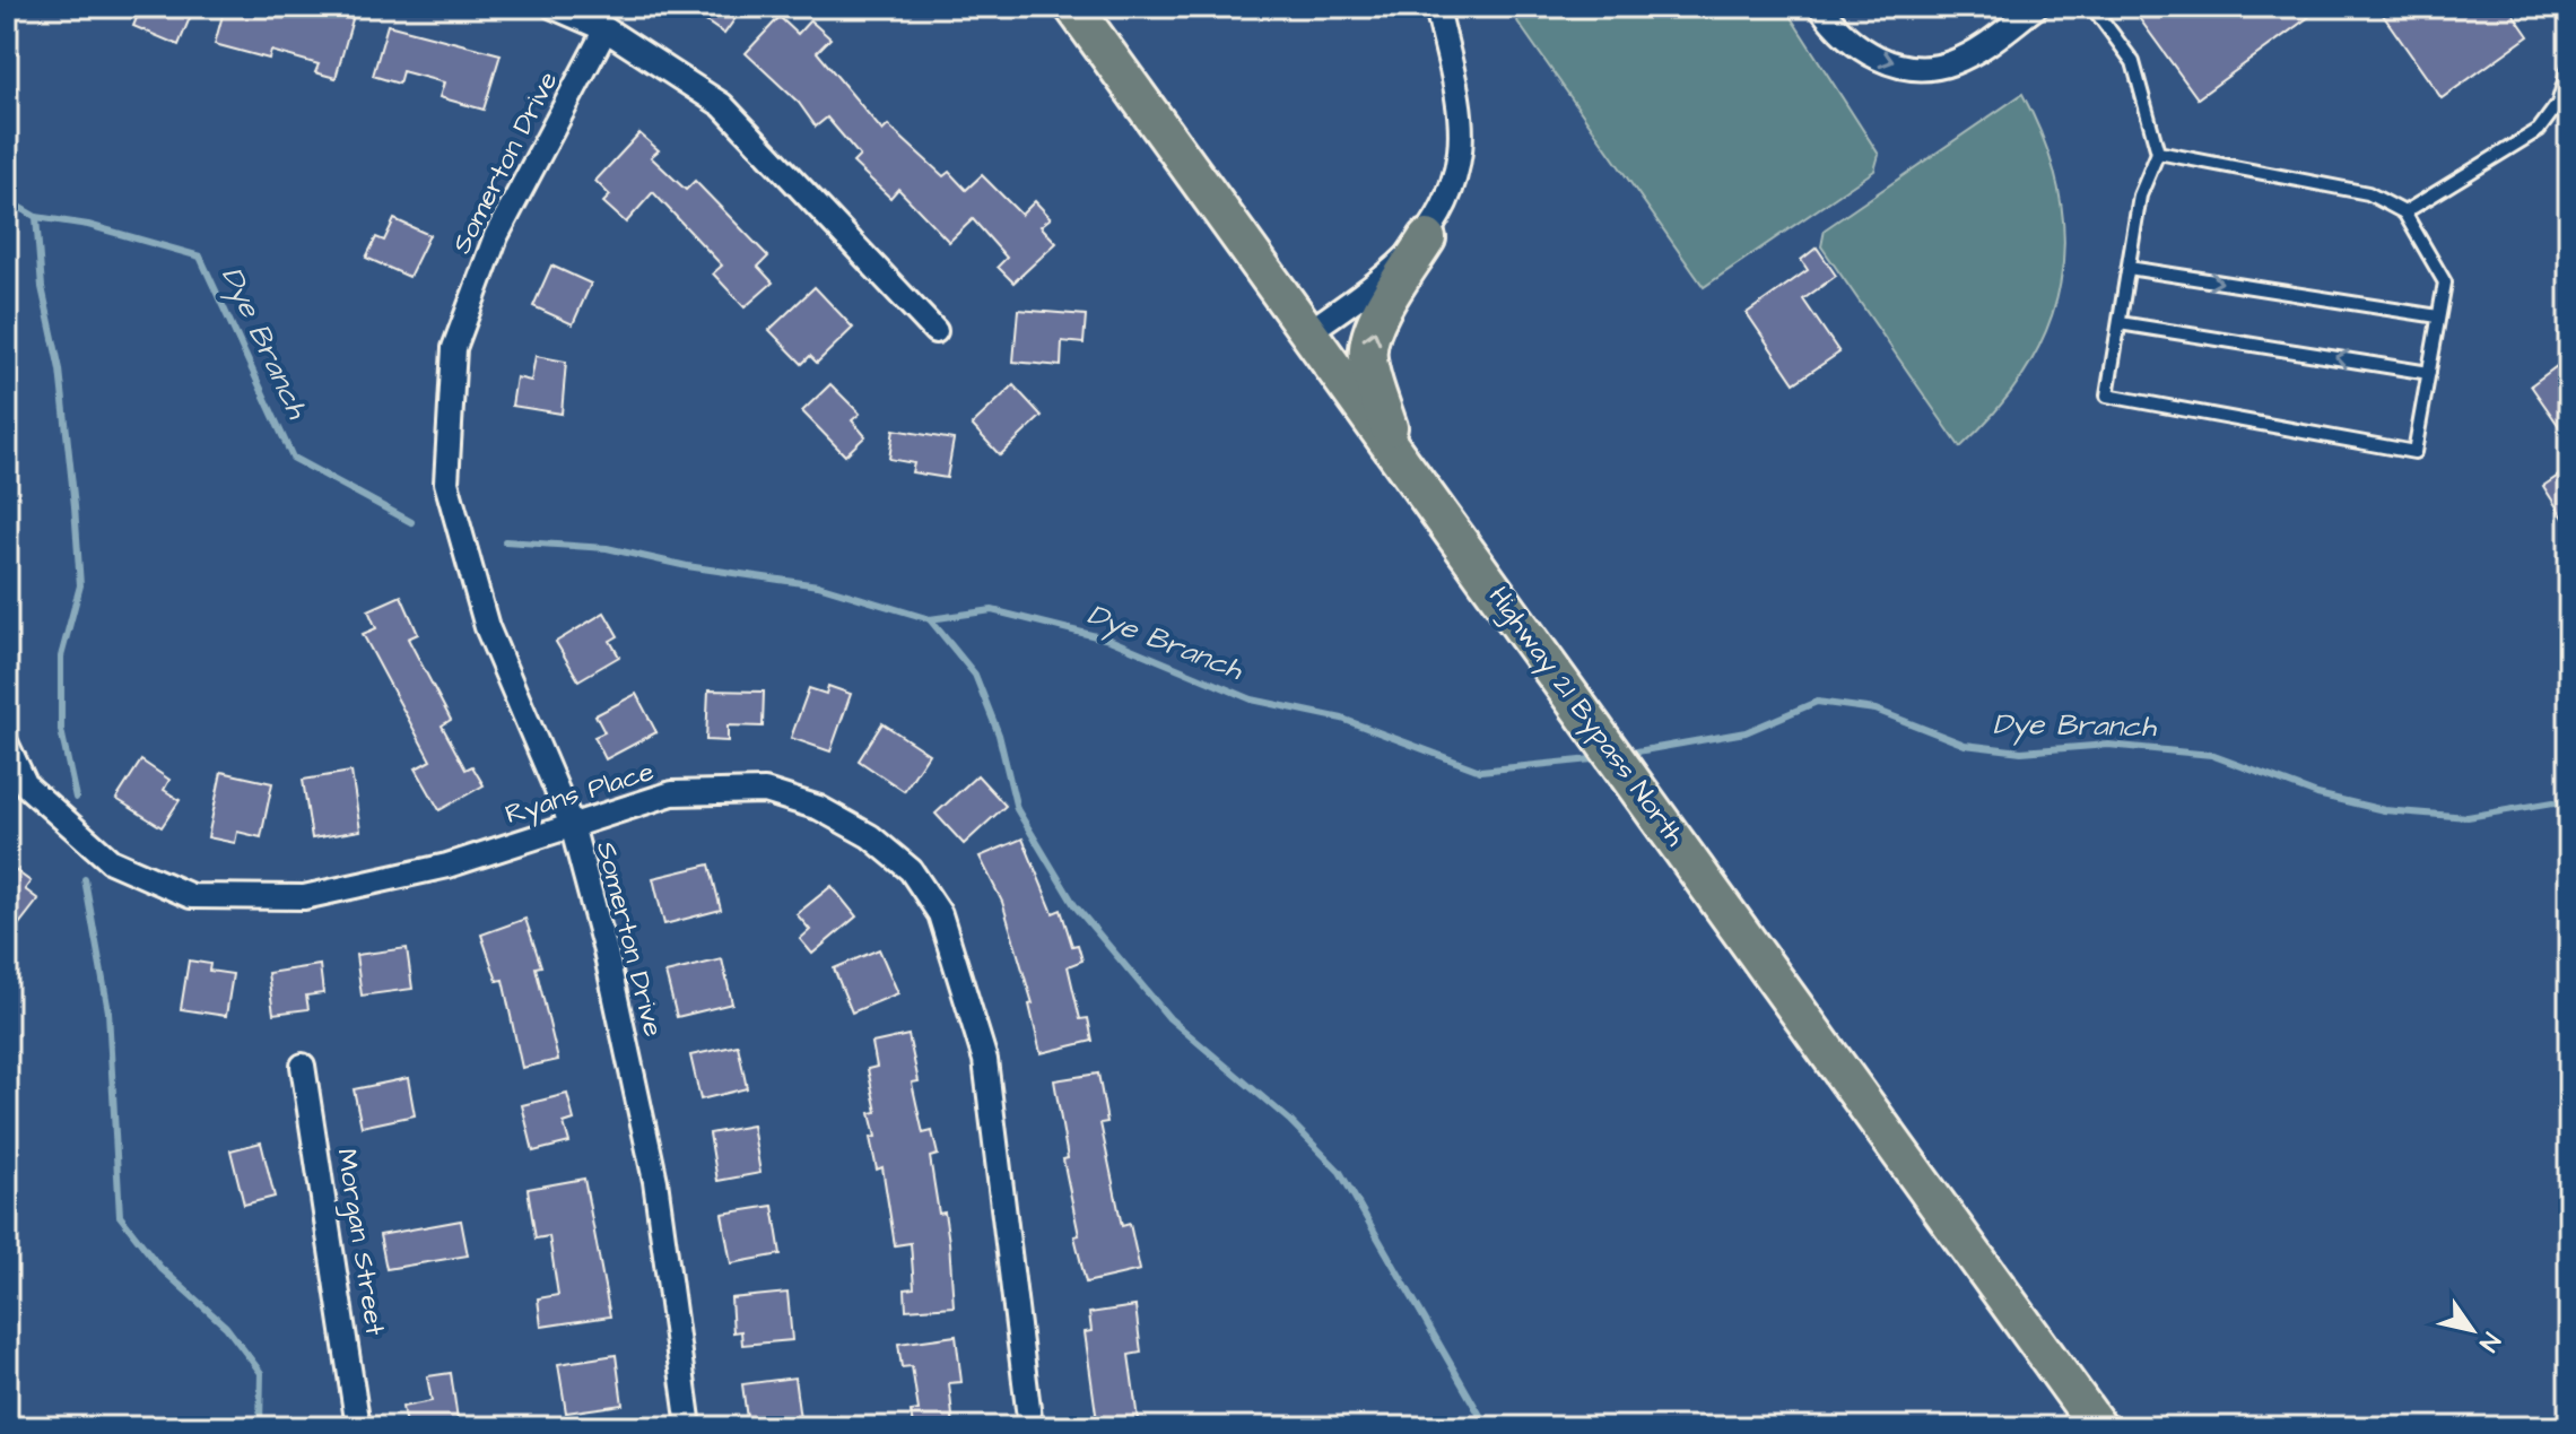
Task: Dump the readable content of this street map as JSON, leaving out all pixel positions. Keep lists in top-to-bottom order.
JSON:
{
  "streets": {
    "main road": ["Highway 21 Bypass North"],
    "street": ["Somerton Drive", "Ryans Place", "Morgan Street"]
  },
  "crossings": [
    ["Somerton Drive", "Ryans Place"]
  ],
  "water": ["Dye Branch"],
  "north": "bottom right"
}
